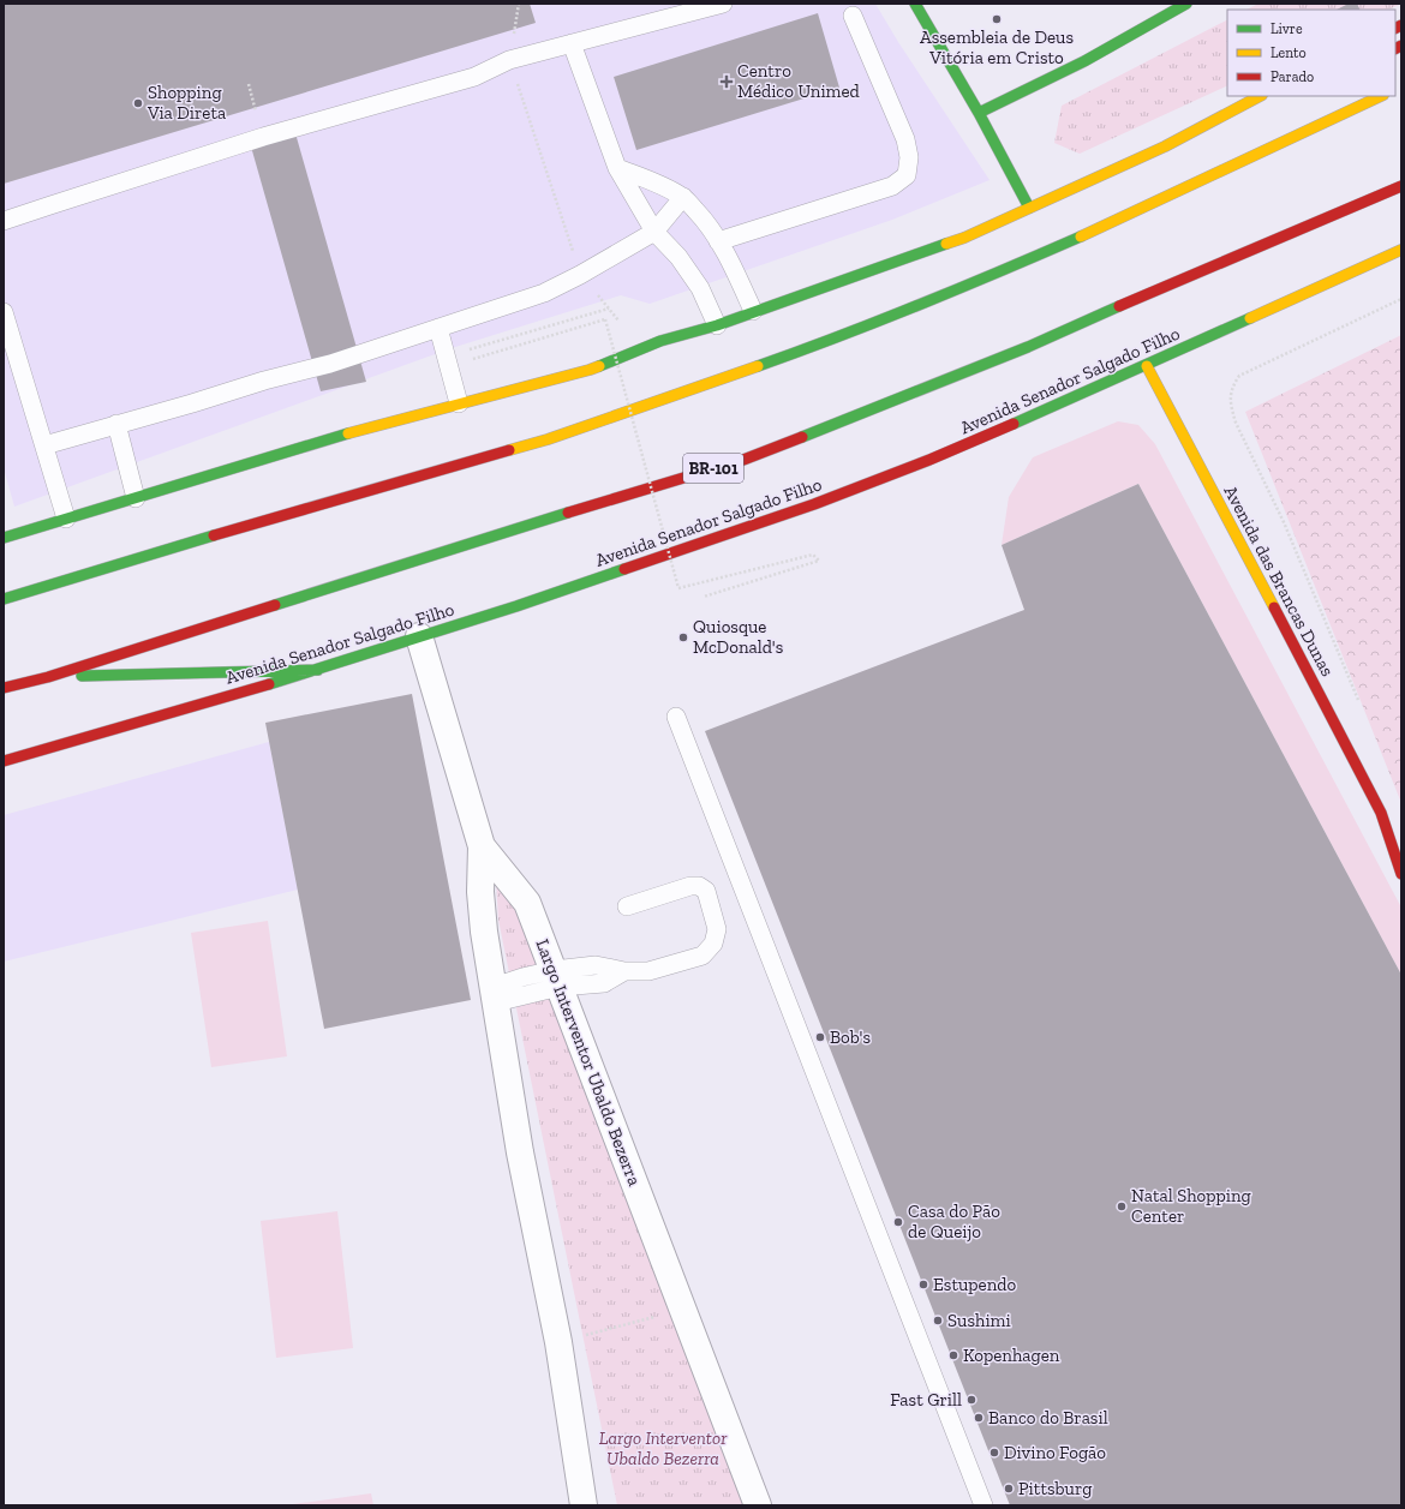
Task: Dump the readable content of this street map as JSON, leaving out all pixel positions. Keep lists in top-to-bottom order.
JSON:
{
  "streets": {
    "main road": ["Avenida Senador Salgado Filho", "BR-101", "Avenida das Brancas Dunas"],
    "street": ["Largo Interventor Ubaldo Bezerra"]
  },
  "crossings": [
    ["Avenida Senador Salgado Filho", "Avenida das Brancas Dunas"],
    ["Avenida Senador Salgado Filho", "Largo Interventor Ubaldo Bezerra"]
  ],
  "parks": ["Largo Interventor Ubaldo Bezerra"],
  "places": {
    "other": [
      "Assembleia de Deus Vitória em Cristo",
      "Shopping Via Direta",
      "Quiosque McDonald's",
      "Bob's",
      "Natal Shopping Center",
      "Casa do Pão de Queijo",
      "Estupendo",
      "Sushimi",
      "Kopenhagen",
      "Fast Grill",
      "Banco do Brasil",
      "Divino Fogão",
      "Pittsburg"
    ],
    "health": ["Centro Médico Unimed"]
  },
  "legend": ["Livre", "Lento", "Parado"]
}
